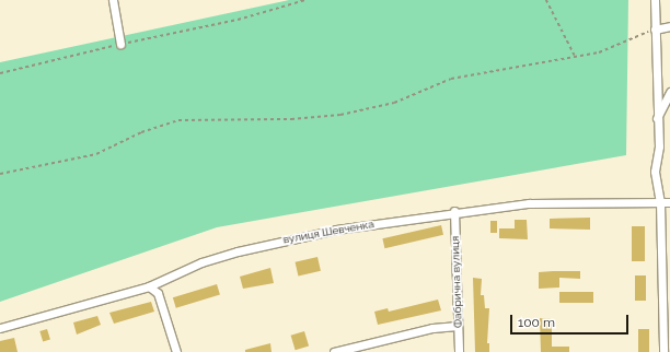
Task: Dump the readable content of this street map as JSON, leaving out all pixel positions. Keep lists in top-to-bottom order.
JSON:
{
  "streets": {
    "street": ["вулиця Шевченка", "Фабрична вулиця"]
  },
  "crossings": [
    ["вулиця Шевченка", "Фабрична вулиця"]
  ],
  "scale_bar": "100 m"
}
